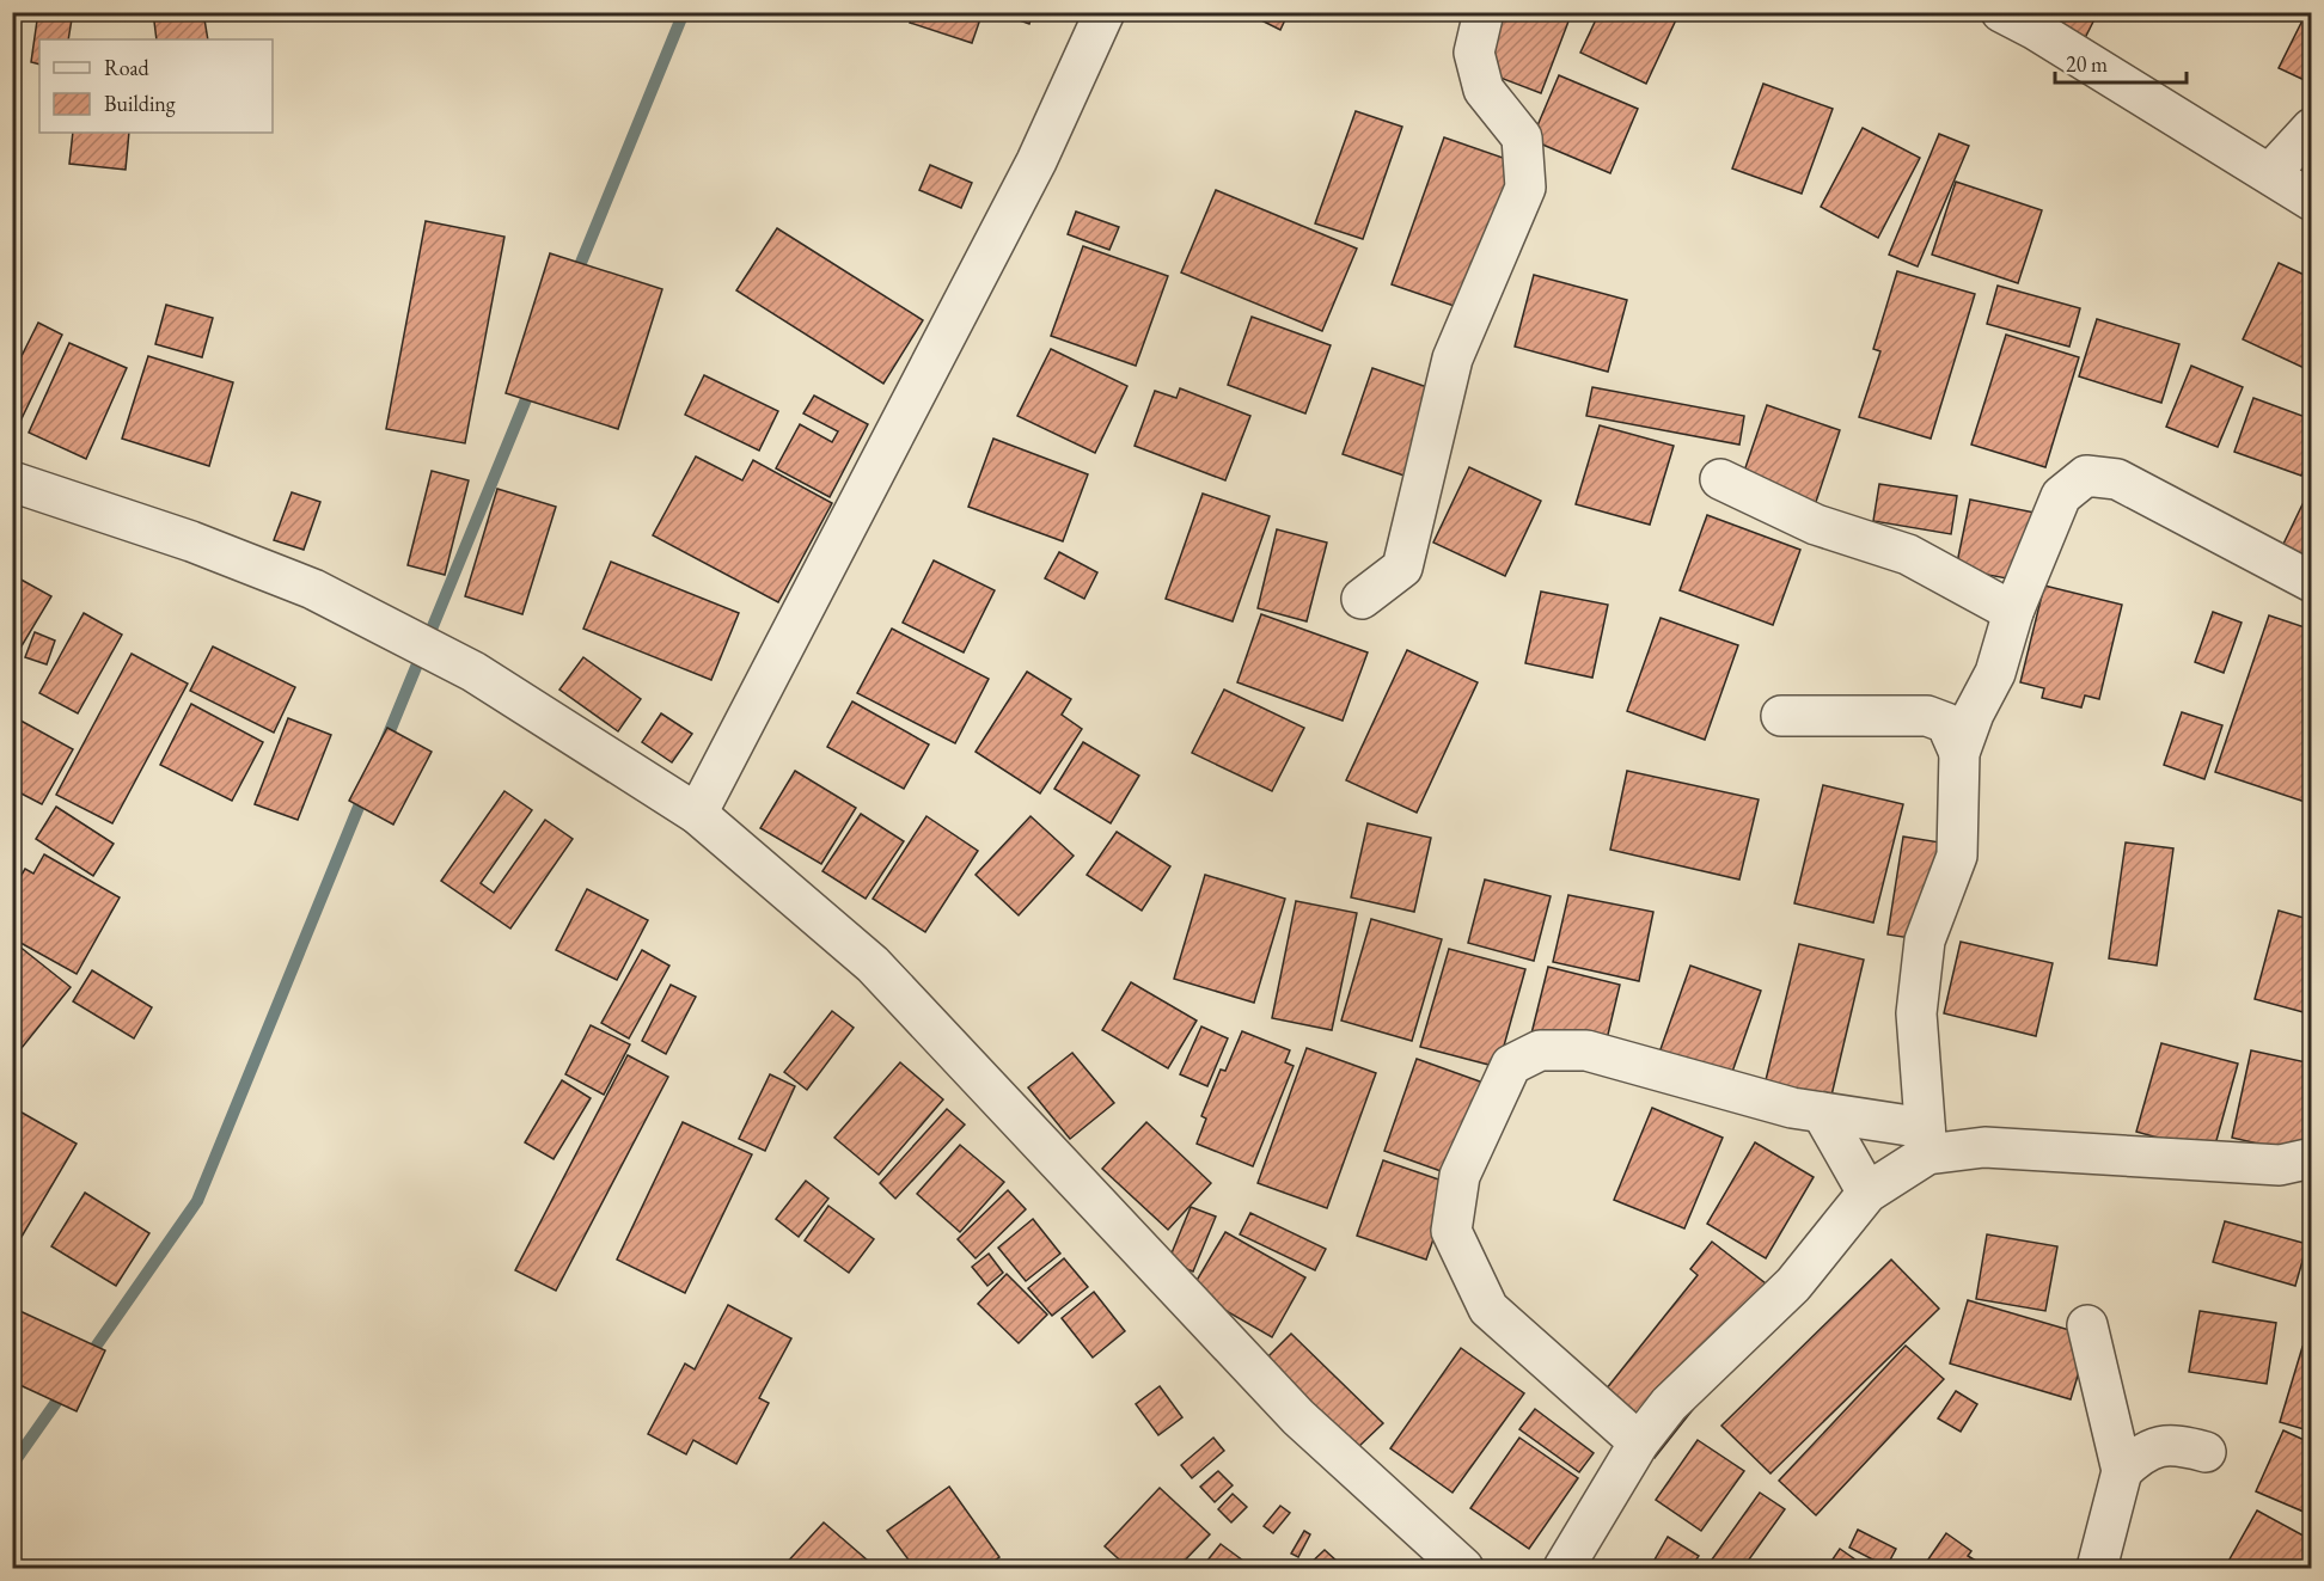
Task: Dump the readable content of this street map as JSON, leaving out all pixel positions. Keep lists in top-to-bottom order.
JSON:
{
  "legend": ["Road", "Building"],
  "scale_bar": "20 m"
}
